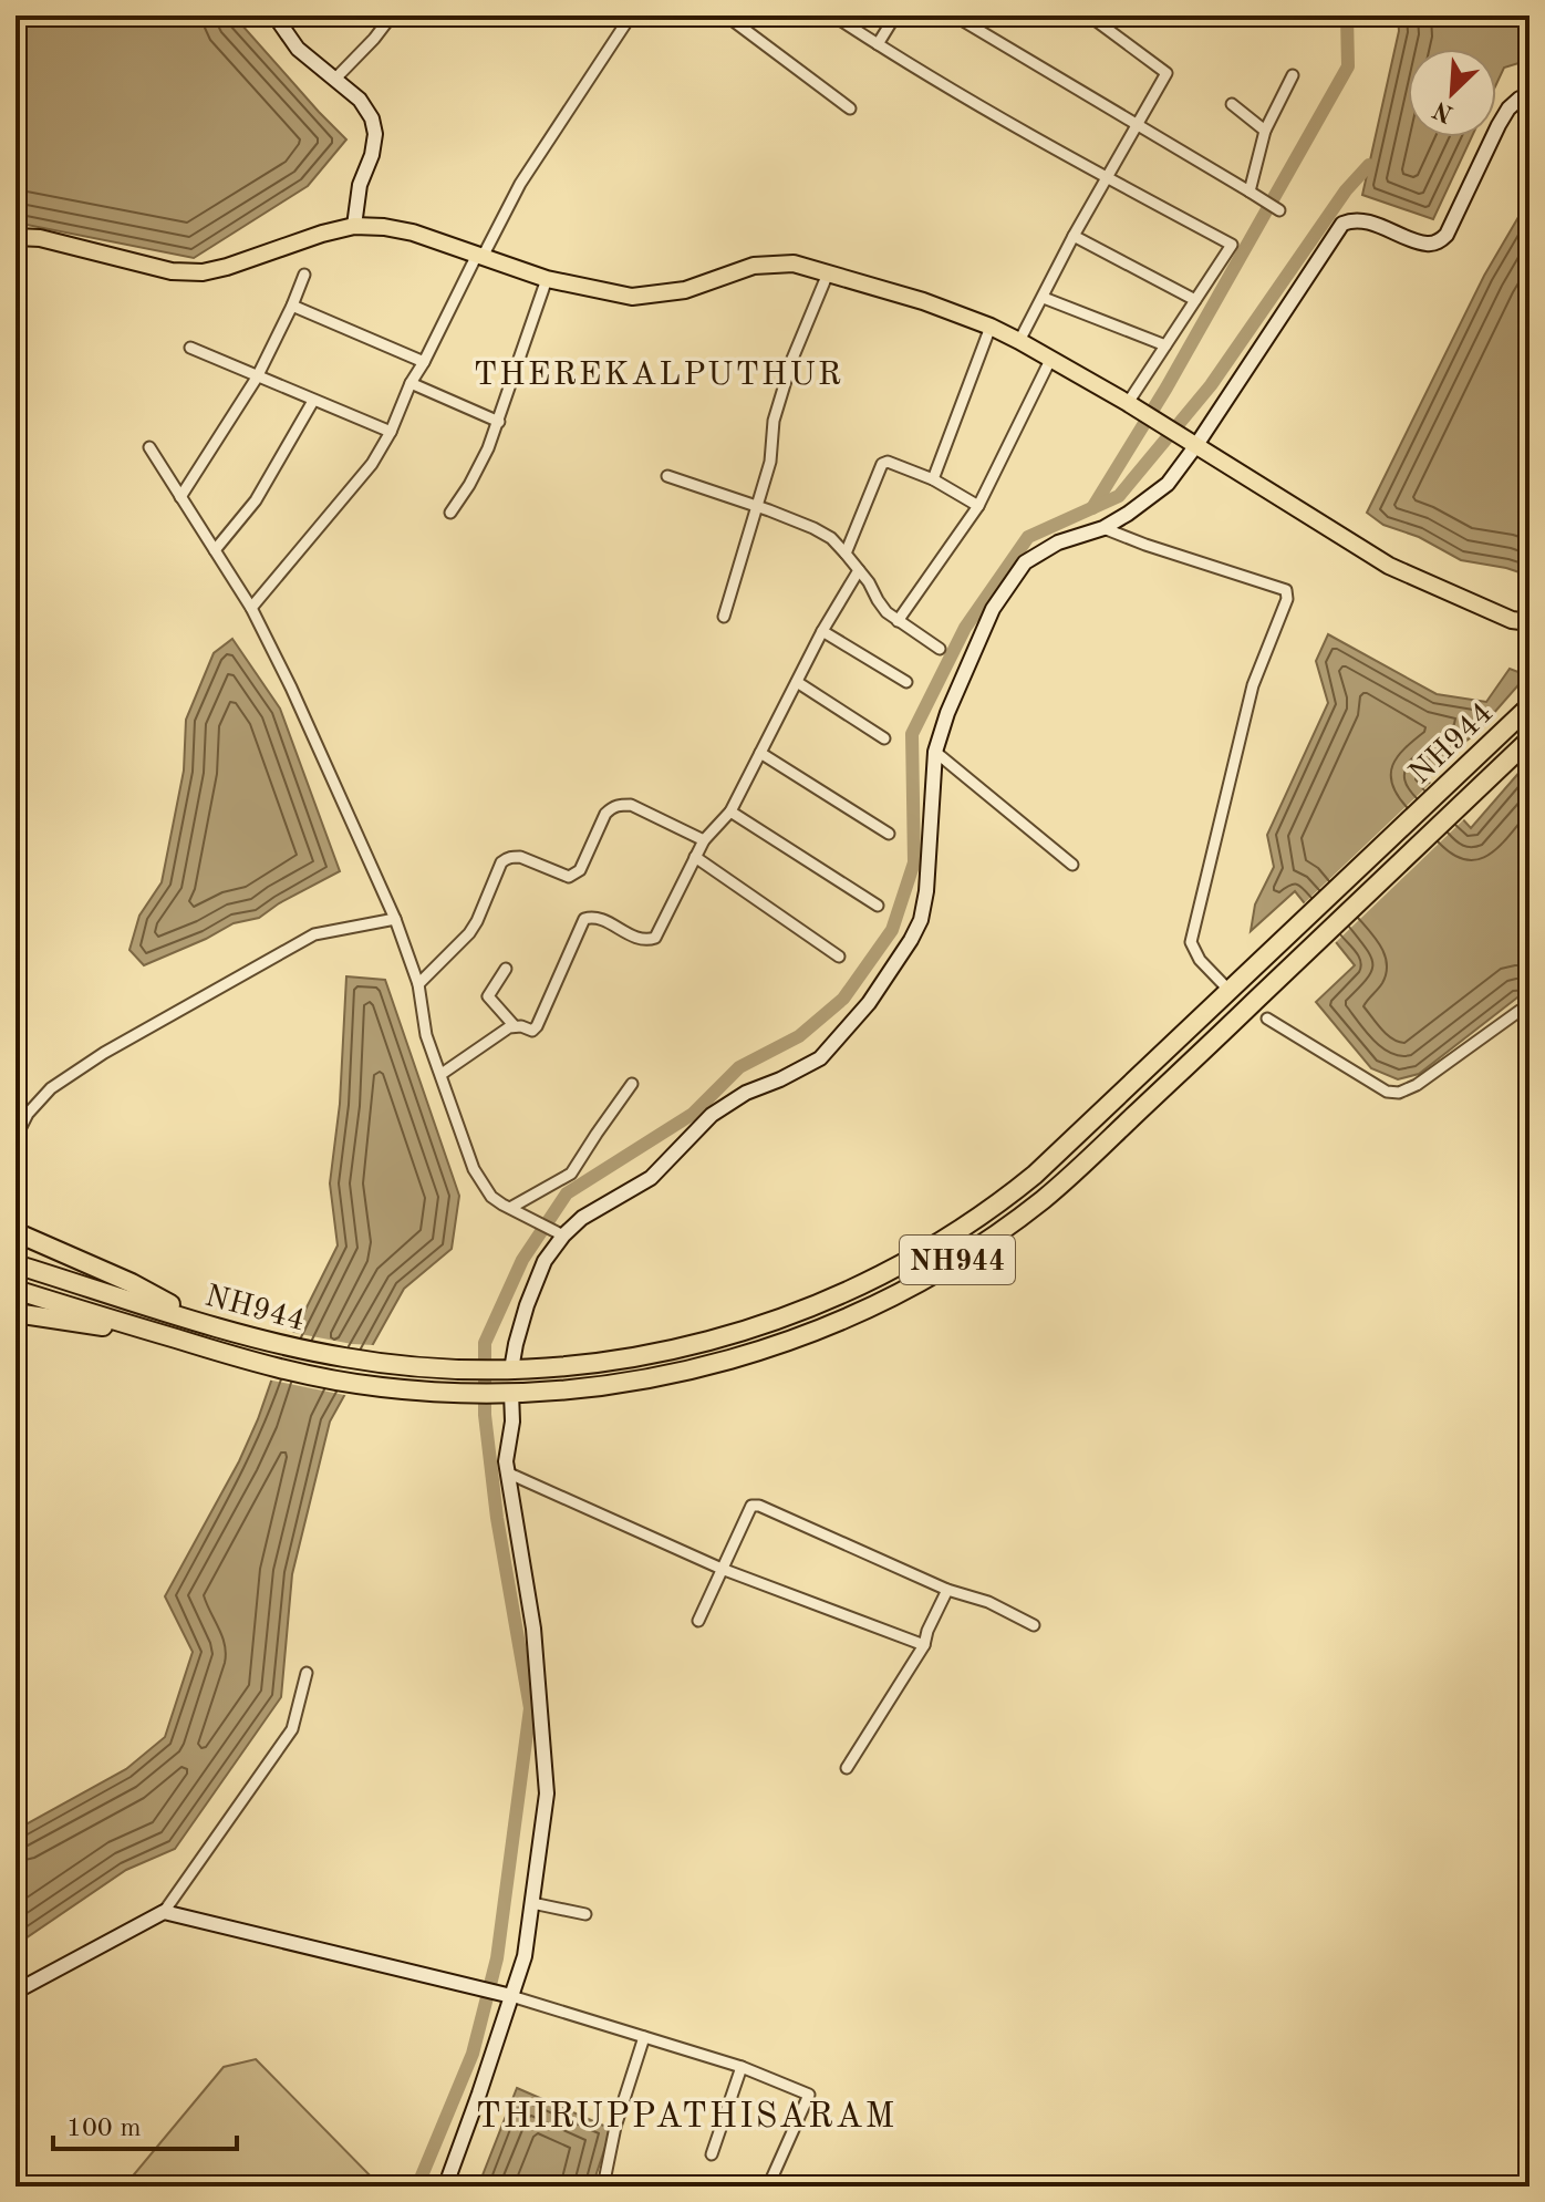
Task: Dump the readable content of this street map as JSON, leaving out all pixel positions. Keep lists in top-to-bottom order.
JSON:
{
  "streets": {
    "highway": ["NH944"]
  },
  "districts": ["THEREKALPUTHUR", "THIRUPPATHISARAM"],
  "scale_bar": "100 m",
  "north": "bottom left"
}
